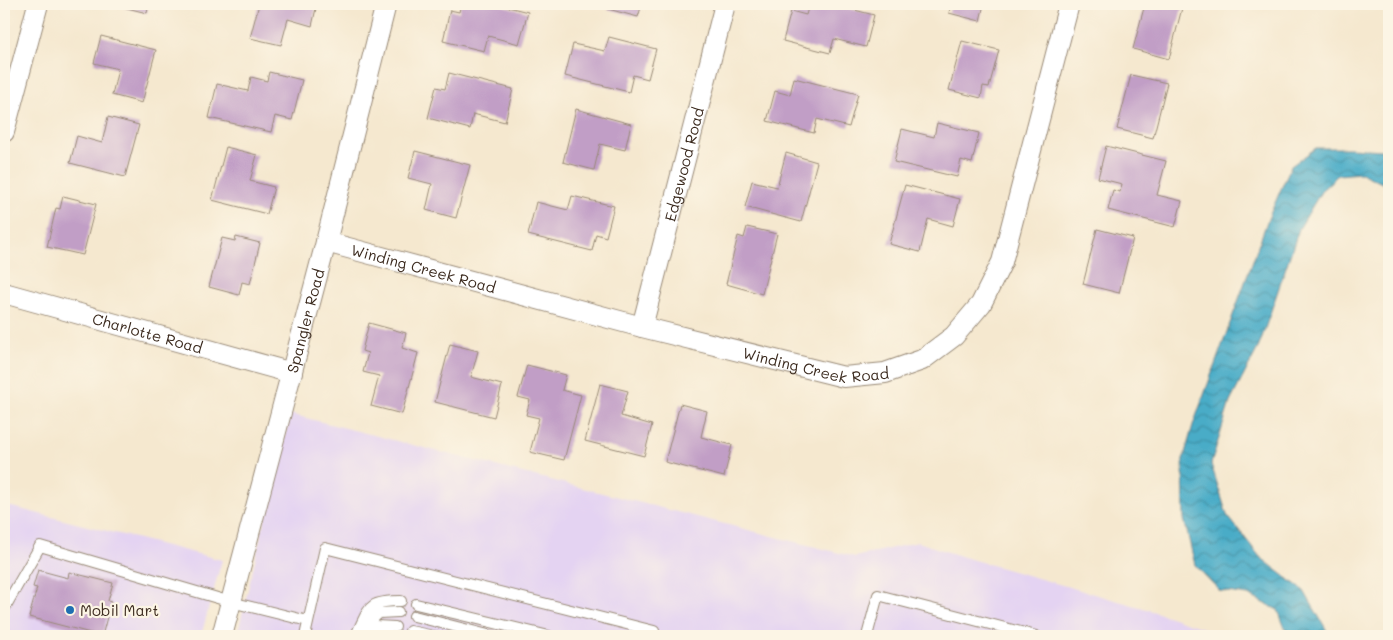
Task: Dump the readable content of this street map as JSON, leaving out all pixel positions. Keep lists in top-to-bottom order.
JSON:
{
  "streets": {
    "street": [
      "Edgewood Road",
      "Winding Creek Road",
      "Spangler Road",
      "Charlotte Road"
    ]
  },
  "crossings": [
    ["Edgewood Road", "Winding Creek Road"],
    ["Winding Creek Road", "Spangler Road"],
    ["Spangler Road", "Charlotte Road"]
  ],
  "places": ["Mobil Mart"]
}
